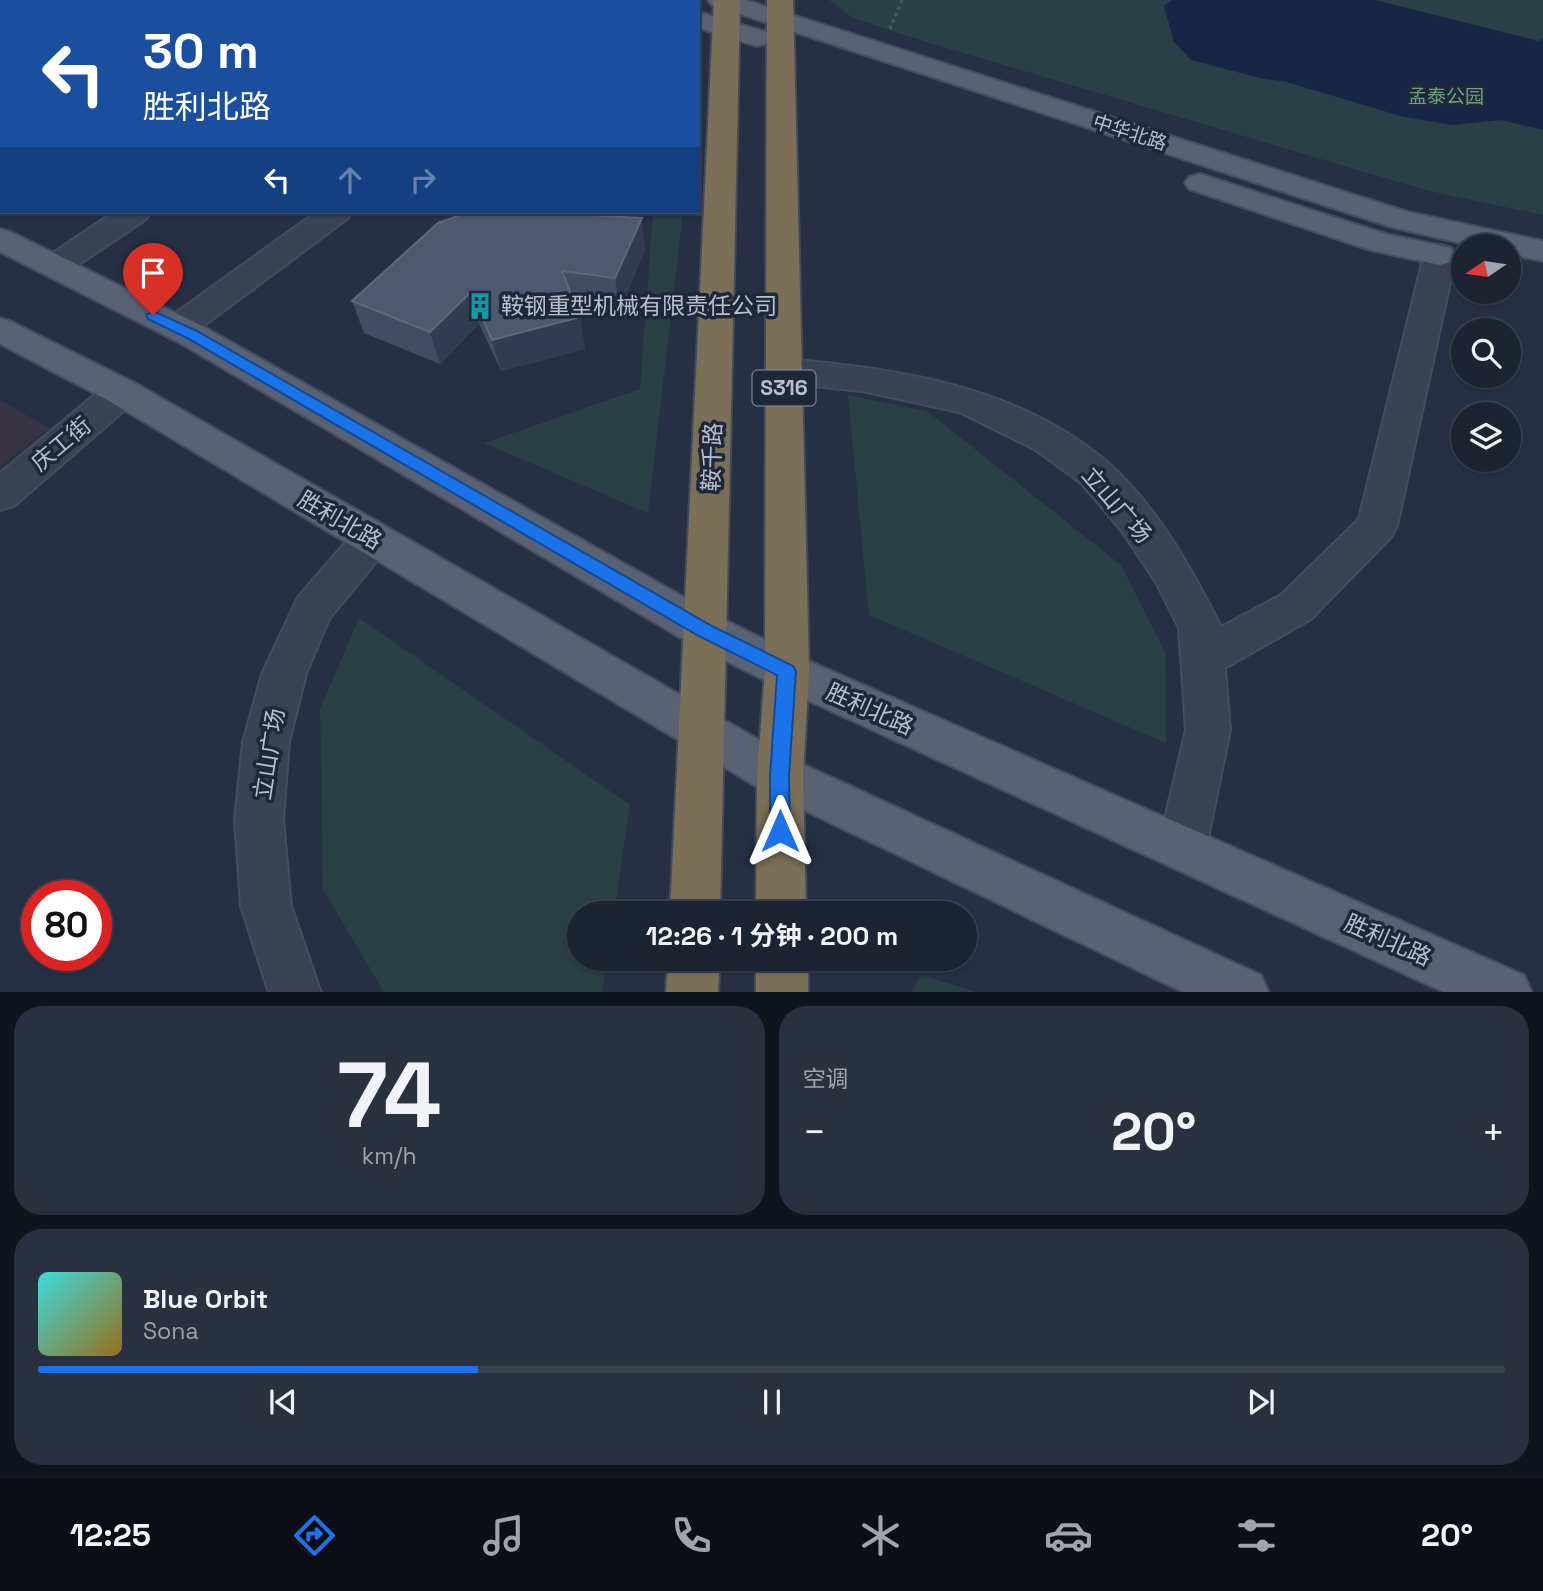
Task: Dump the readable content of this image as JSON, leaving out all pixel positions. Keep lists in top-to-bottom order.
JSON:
{
  "streets": {
    "highway": ["S316", "鞍千路"],
    "main road": ["中华北路", "胜利北路"],
    "street": ["庆工街", "立山广场"]
  },
  "crossings": [
    ["中华北路", "S316"],
    ["中华北路", "鞍千路"],
    ["S316", "立山广场"],
    ["S316", "胜利北路"],
    ["庆工街", "胜利北路"],
    ["鞍千路", "胜利北路"],
    ["立山广场", "胜利北路"]
  ],
  "parks": ["孟泰公园"],
  "places": {
    "building": ["鞍钢重型机械有限责任公司"]
  },
  "north": "left",
  "page": {
    "turn": ["30 m", "胜利北路"],
    "limit": "80",
    "trip": "12:26 · 1 分钟 · 200 m",
    "tile": [
      ["74", "km/h"],
      "空调"
    ],
    "heat": ["−", "20°", "+"],
    "song": ["Blue Orbit", "Sona"],
    "tabs": ["12:25", "20°"]
  }
}
